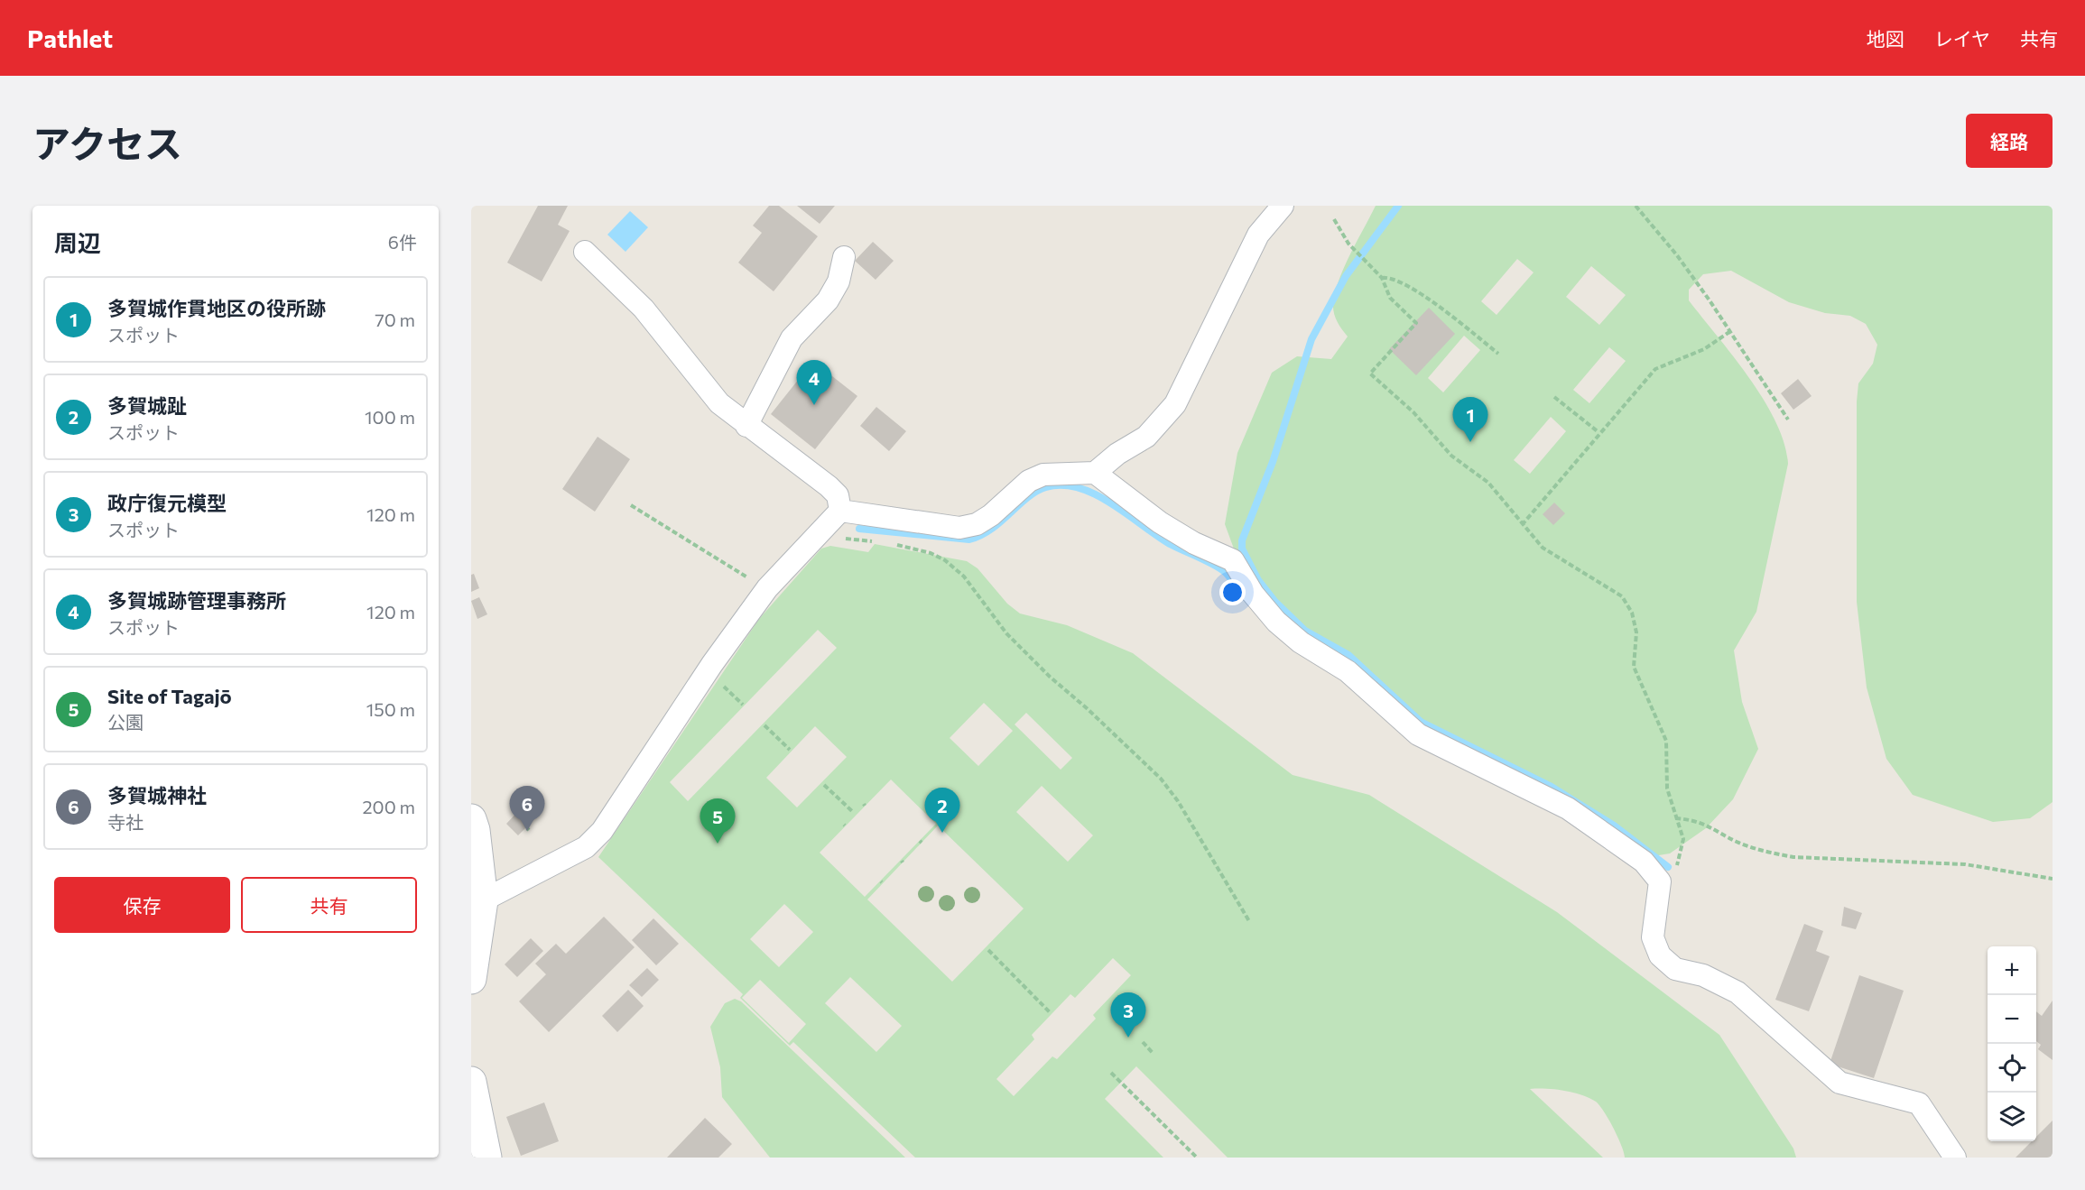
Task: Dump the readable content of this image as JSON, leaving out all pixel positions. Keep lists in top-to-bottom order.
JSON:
{
  "page": {
    "header": "Pathlet",
    "nav": ["地図", "レイヤ", "共有"],
    "title": "アクセス",
    "buttons": [
      "経路",
      ["保存", "共有"]
    ],
    "heading": ["周辺", "6件"],
    "list": [
      {
        "mark": "1",
        "name": "多賀城作貫地区の役所跡",
        "note": "スポット",
        "value": "70 m"
      },
      {
        "mark": "2",
        "name": "多賀城趾",
        "note": "スポット",
        "value": "100 m"
      },
      {
        "mark": "3",
        "name": "政庁復元模型",
        "note": "スポット",
        "value": "120 m"
      },
      {
        "mark": "4",
        "name": "多賀城跡管理事務所",
        "note": "スポット",
        "value": "120 m"
      },
      {
        "mark": "5",
        "name": "Site of Tagajō",
        "note": "公園",
        "value": "150 m"
      },
      {
        "mark": "6",
        "name": "多賀城神社",
        "note": "寺社",
        "value": "200 m"
      }
    ],
    "pins": [
      "4",
      "1",
      "6",
      "2",
      "5",
      "3"
    ],
    "map_buttons": ["+", "−"]
  }
}
